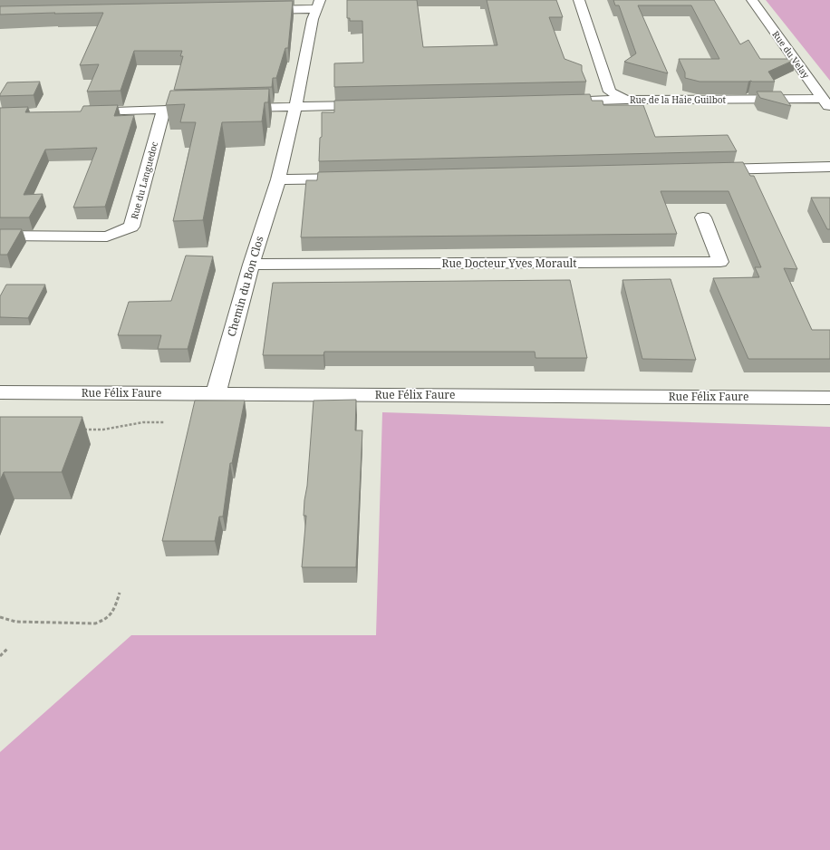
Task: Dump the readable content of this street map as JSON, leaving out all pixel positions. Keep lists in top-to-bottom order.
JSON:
{
  "streets": {
    "street": [
      "Rue du Velay",
      "Rue de la Haie Guilbot",
      "Rue du Languedoc",
      "Rue Docteur Yves Morault",
      "Chemin du Bon Clos",
      "Rue Félix Faure"
    ]
  },
  "crossings": [
    ["Rue du Velay", "Rue de la Haie Guilbot"],
    ["Rue Docteur Yves Morault", "Chemin du Bon Clos"],
    ["Chemin du Bon Clos", "Rue Félix Faure"]
  ]
}
